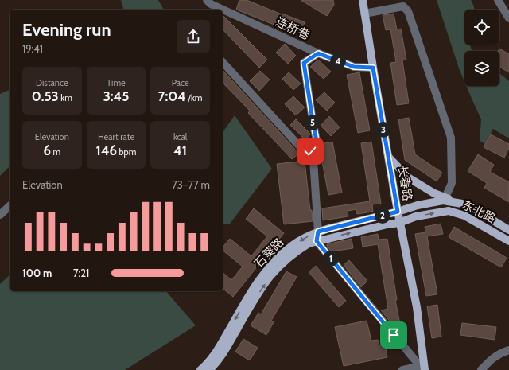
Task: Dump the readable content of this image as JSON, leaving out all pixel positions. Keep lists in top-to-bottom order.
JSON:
{
  "streets": {
    "main road": ["长春路", "东北路", "石葵路"],
    "street": ["连桥巷"]
  },
  "crossings": [
    ["连桥巷", "长春路"],
    ["长春路", "东北路"],
    ["长春路", "石葵路"],
    ["东北路", "石葵路"]
  ],
  "page": {
    "heading": ["Evening run", "19:41"],
    "pins": [
      "4",
      "5",
      "3",
      "2",
      "1"
    ],
    "stats": [
      ["Distance", "0.53 km"],
      ["Time", "3:45"],
      ["Pace", "7:04 /km"],
      ["Elevation", "6 m"],
      ["Heart rate", "146 bpm"],
      ["kcal", "41"]
    ],
    "chart": ["Elevation", "73–77 m"],
    "list": [
      {
        "name": "100 m",
        "note": "7:21"
      }
    ]
  }
}
